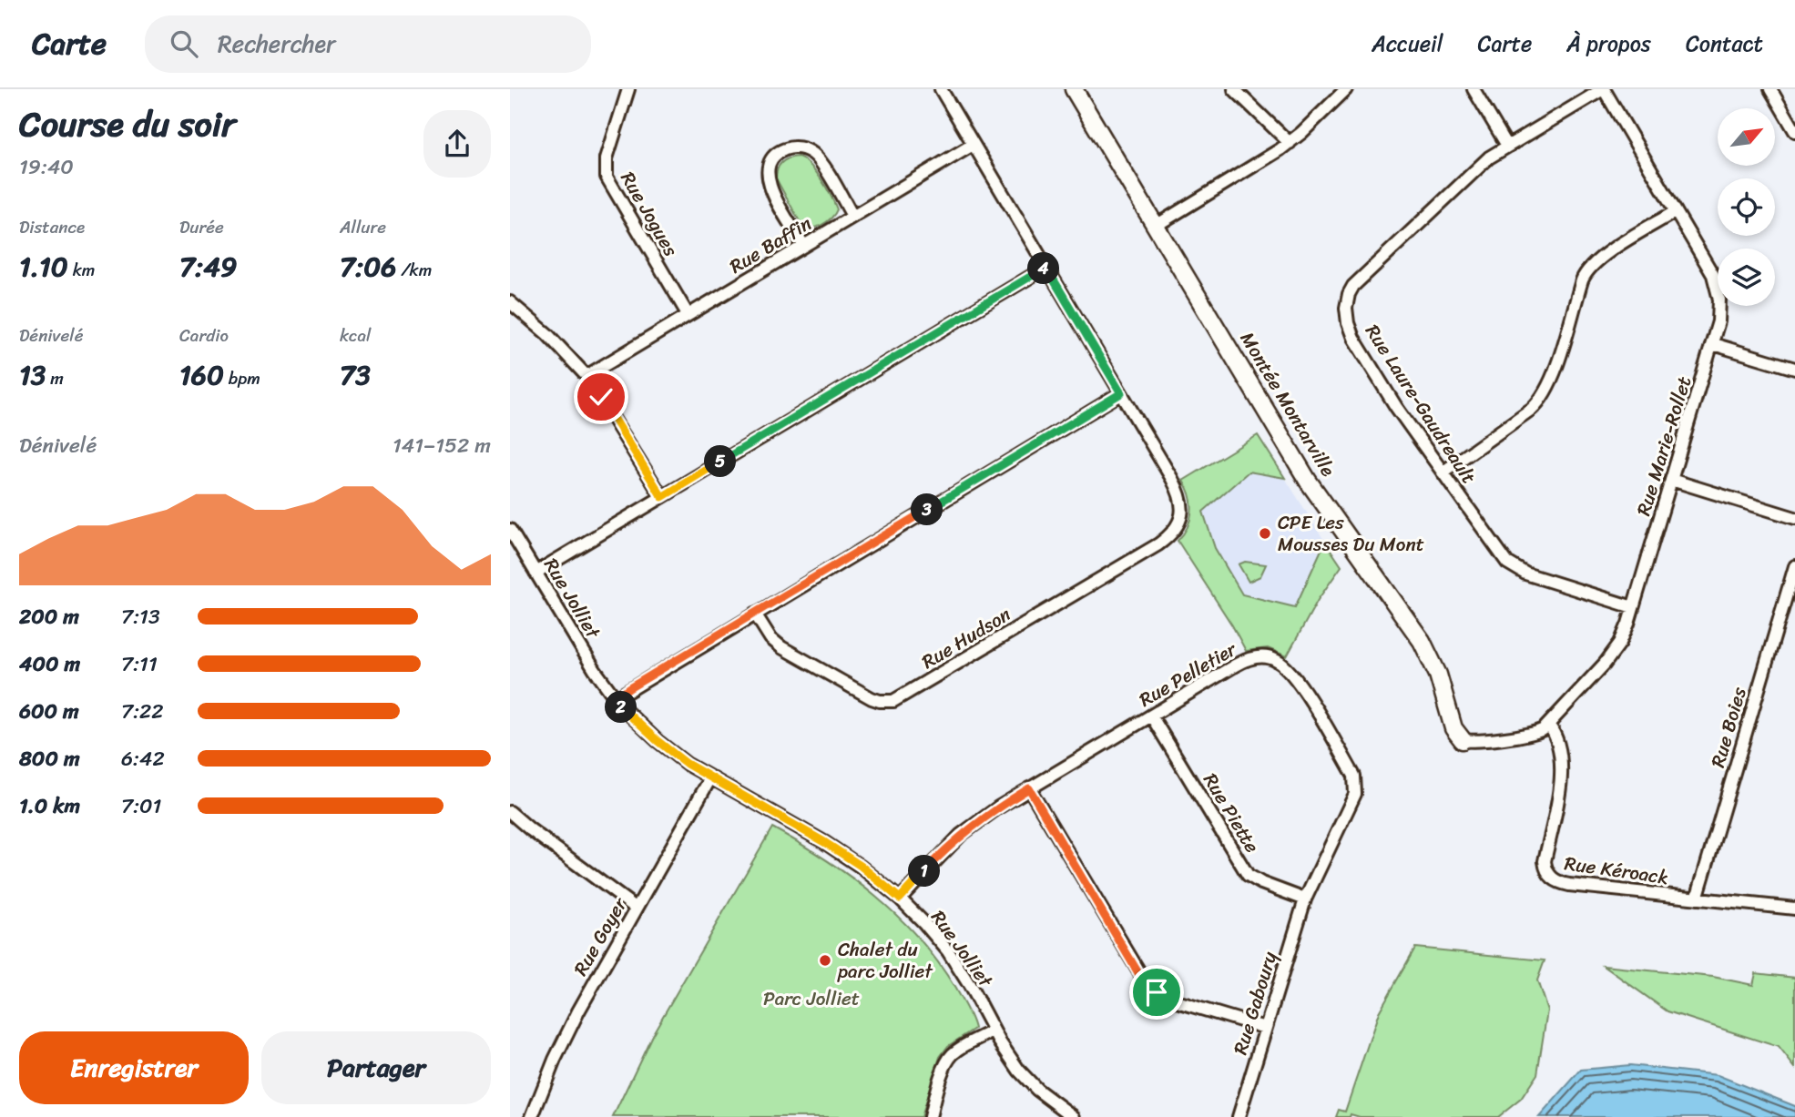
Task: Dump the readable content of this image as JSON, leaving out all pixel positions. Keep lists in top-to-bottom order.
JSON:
{
  "streets": {
    "street": [
      "Rue Jogues",
      "Rue Baffin",
      "Montée Montarville",
      "Rue Laure-Gaudreault",
      "Rue Marie-Rollet",
      "Rue Jolliet",
      "Rue Hudson",
      "Rue Pelletier",
      "Rue Boies",
      "Rue Piette",
      "Rue Kéroack",
      "Rue Goyer",
      "Rue Gaboury"
    ]
  },
  "crossings": [
    ["Rue Jogues", "Rue Baffin"],
    ["Rue Laure-Gaudreault", "Rue Marie-Rollet"],
    ["Rue Marie-Rollet", "Rue Kéroack"],
    ["Rue Jolliet", "Rue Pelletier"],
    ["Rue Jolliet", "Rue Goyer"],
    ["Rue Pelletier", "Rue Piette"],
    ["Rue Pelletier", "Rue Gaboury"],
    ["Rue Boies", "Rue Kéroack"],
    ["Rue Piette", "Rue Gaboury"]
  ],
  "parks": ["Parc Jolliet"],
  "places": ["CPE Les Mousses Du Mont", "Chalet du parc Jolliet"],
  "north": "top right",
  "page": {
    "header": "Carte",
    "search": "Rechercher",
    "nav": [
      "Accueil",
      "Carte",
      "À propos",
      "Contact"
    ],
    "heading": ["Course du soir", "19:40"],
    "stats": [
      ["Distance", "1.10 km"],
      ["Durée", "7:49"],
      ["Allure", "7:06 /km"],
      ["Dénivelé", "13 m"],
      ["Cardio", "160 bpm"],
      ["kcal", "73"]
    ],
    "pins": [
      "4",
      "5",
      "3",
      "2",
      "1"
    ],
    "chart": ["Dénivelé", "141–152 m"],
    "list": [
      {
        "name": "200 m",
        "note": "7:13"
      },
      {
        "name": "400 m",
        "note": "7:11"
      },
      {
        "name": "600 m",
        "note": "7:22"
      },
      {
        "name": "800 m",
        "note": "6:42"
      },
      {
        "name": "1.0 km",
        "note": "7:01"
      }
    ],
    "buttons": ["Enregistrer", "Partager"]
  }
}
